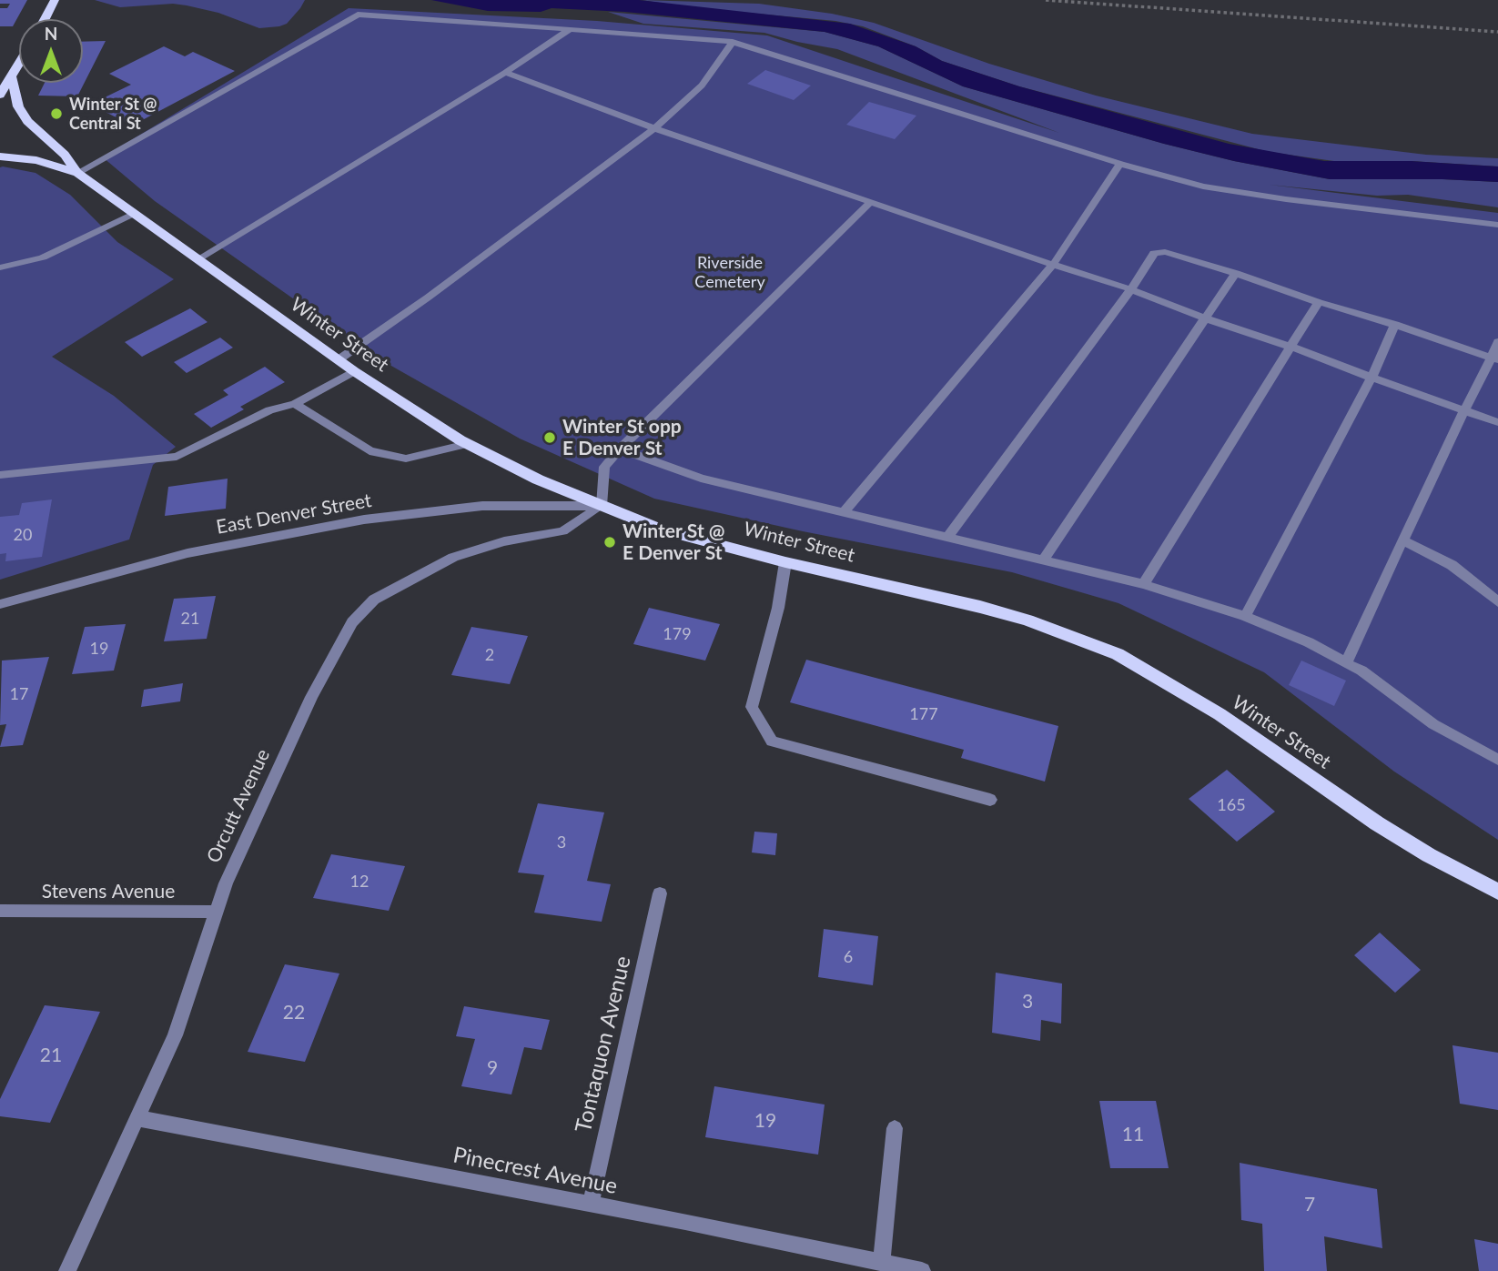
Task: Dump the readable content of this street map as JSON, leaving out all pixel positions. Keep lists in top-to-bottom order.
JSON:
{
  "streets": {
    "main road": ["Winter Street"],
    "street": [
      "East Denver Street",
      "Orcutt Avenue",
      "Stevens Avenue",
      "Tontaquon Avenue",
      "Pinecrest Avenue"
    ]
  },
  "crossings": [
    ["Winter Street", "East Denver Street"],
    ["Winter Street", "Orcutt Avenue"],
    ["East Denver Street", "Orcutt Avenue"],
    ["Orcutt Avenue", "Stevens Avenue"],
    ["Orcutt Avenue", "Pinecrest Avenue"],
    ["Tontaquon Avenue", "Pinecrest Avenue"]
  ],
  "parks": ["Riverside Cemetery"],
  "places": ["Winter St @ Central St", "Winter St opp E Denver St", "Winter St @ E Denver St"],
  "house_numbers": [
    "20",
    "21",
    "179",
    "19",
    "2",
    "17",
    "177",
    "165",
    "3",
    "12",
    "6",
    "3",
    "22",
    "21",
    "9",
    "19",
    "11",
    "7"
  ],
  "north": "top"
}
